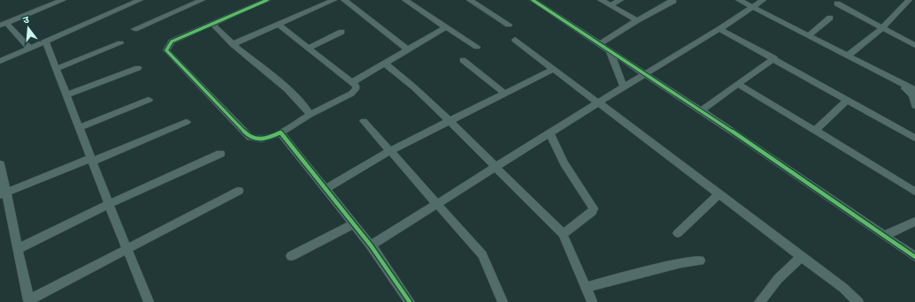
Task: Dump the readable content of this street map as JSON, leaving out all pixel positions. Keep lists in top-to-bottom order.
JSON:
{
  "north": "top"
}
